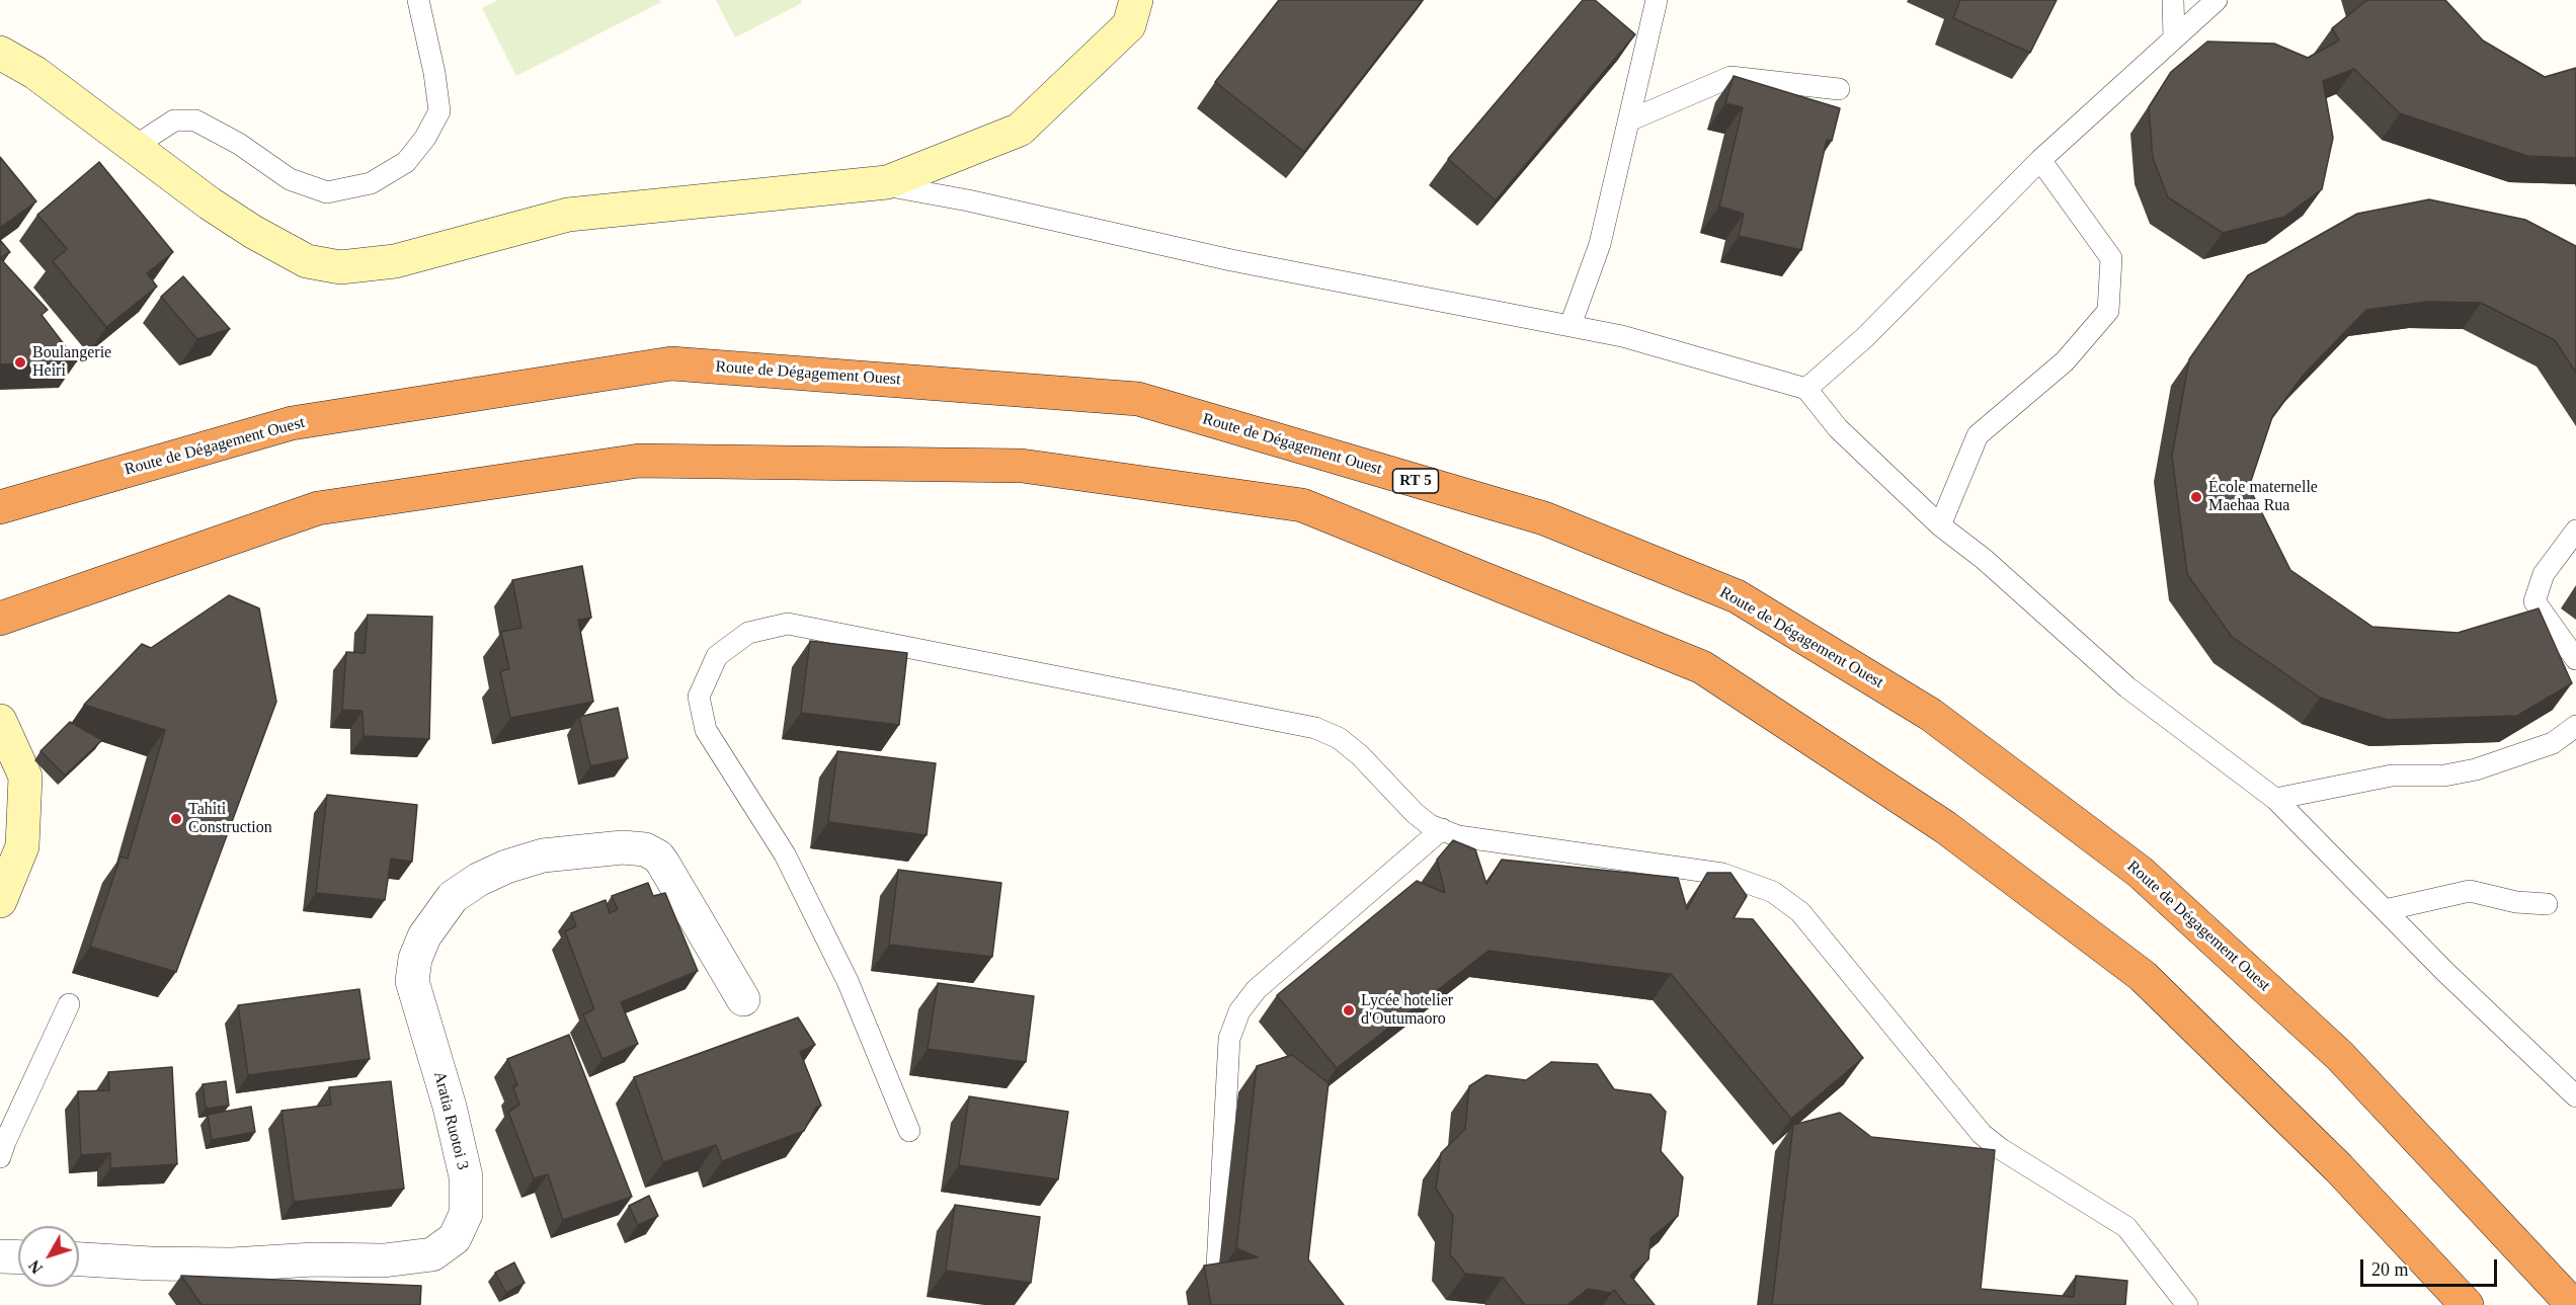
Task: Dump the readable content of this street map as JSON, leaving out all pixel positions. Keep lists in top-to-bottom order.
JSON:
{
  "streets": {
    "highway": ["Route de Dégagement Ouest", "RT 5"],
    "street": ["Aratia Ruotoi 3"]
  },
  "places": [
    "Boulangerie Heiri",
    "École maternelle Maehaa Rua",
    "Tahiti Construction",
    "Lycée hotelier d'Outumaoro"
  ],
  "scale_bar": "20 m",
  "north": "bottom left"
}
